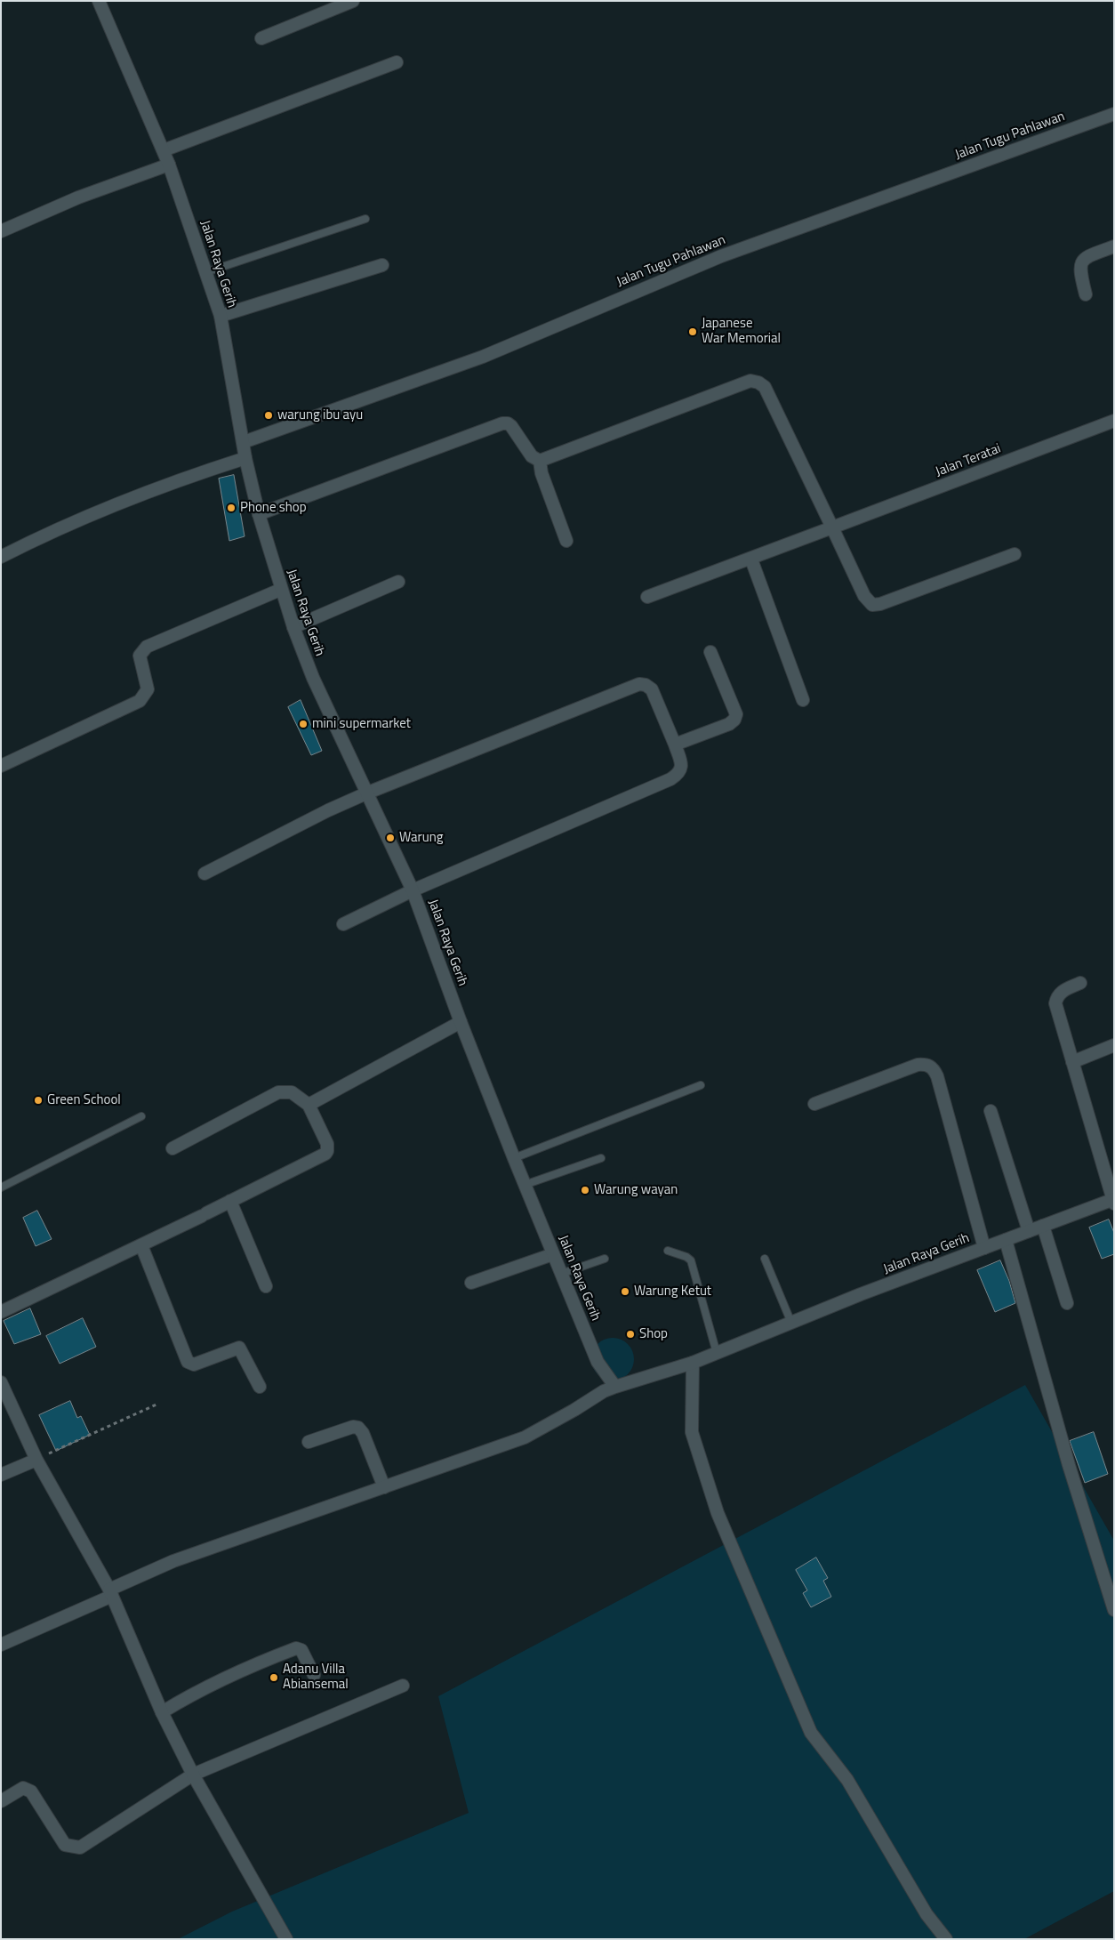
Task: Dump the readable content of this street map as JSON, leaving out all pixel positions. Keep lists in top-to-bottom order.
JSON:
{
  "streets": {
    "street": ["Jalan Tugu Pahlawan", "Jalan Raya Gerih", "Jalan Teratai"]
  },
  "crossings": [
    ["Jalan Tugu Pahlawan", "Jalan Raya Gerih"]
  ],
  "places": [
    "Japanese War Memorial",
    "warung ibu ayu",
    "Phone shop",
    "mini supermarket",
    "Warung",
    "Green School",
    "Warung wayan",
    "Warung Ketut",
    "Shop",
    "Adanu Villa Abiansemal"
  ]
}
